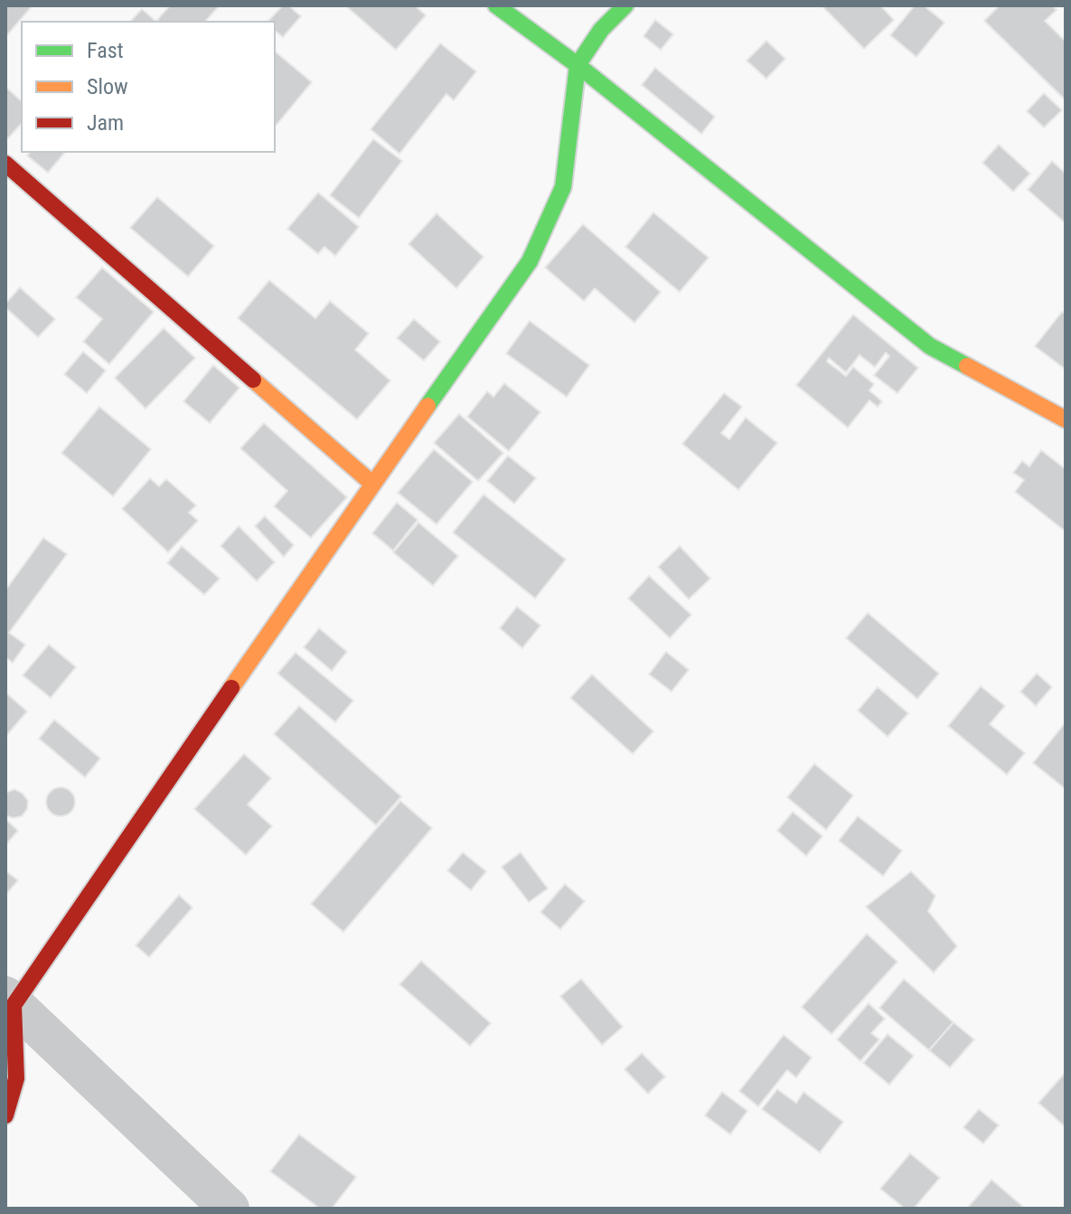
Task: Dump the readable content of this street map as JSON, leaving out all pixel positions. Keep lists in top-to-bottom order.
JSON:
{
  "legend": ["Fast", "Slow", "Jam"]
}
